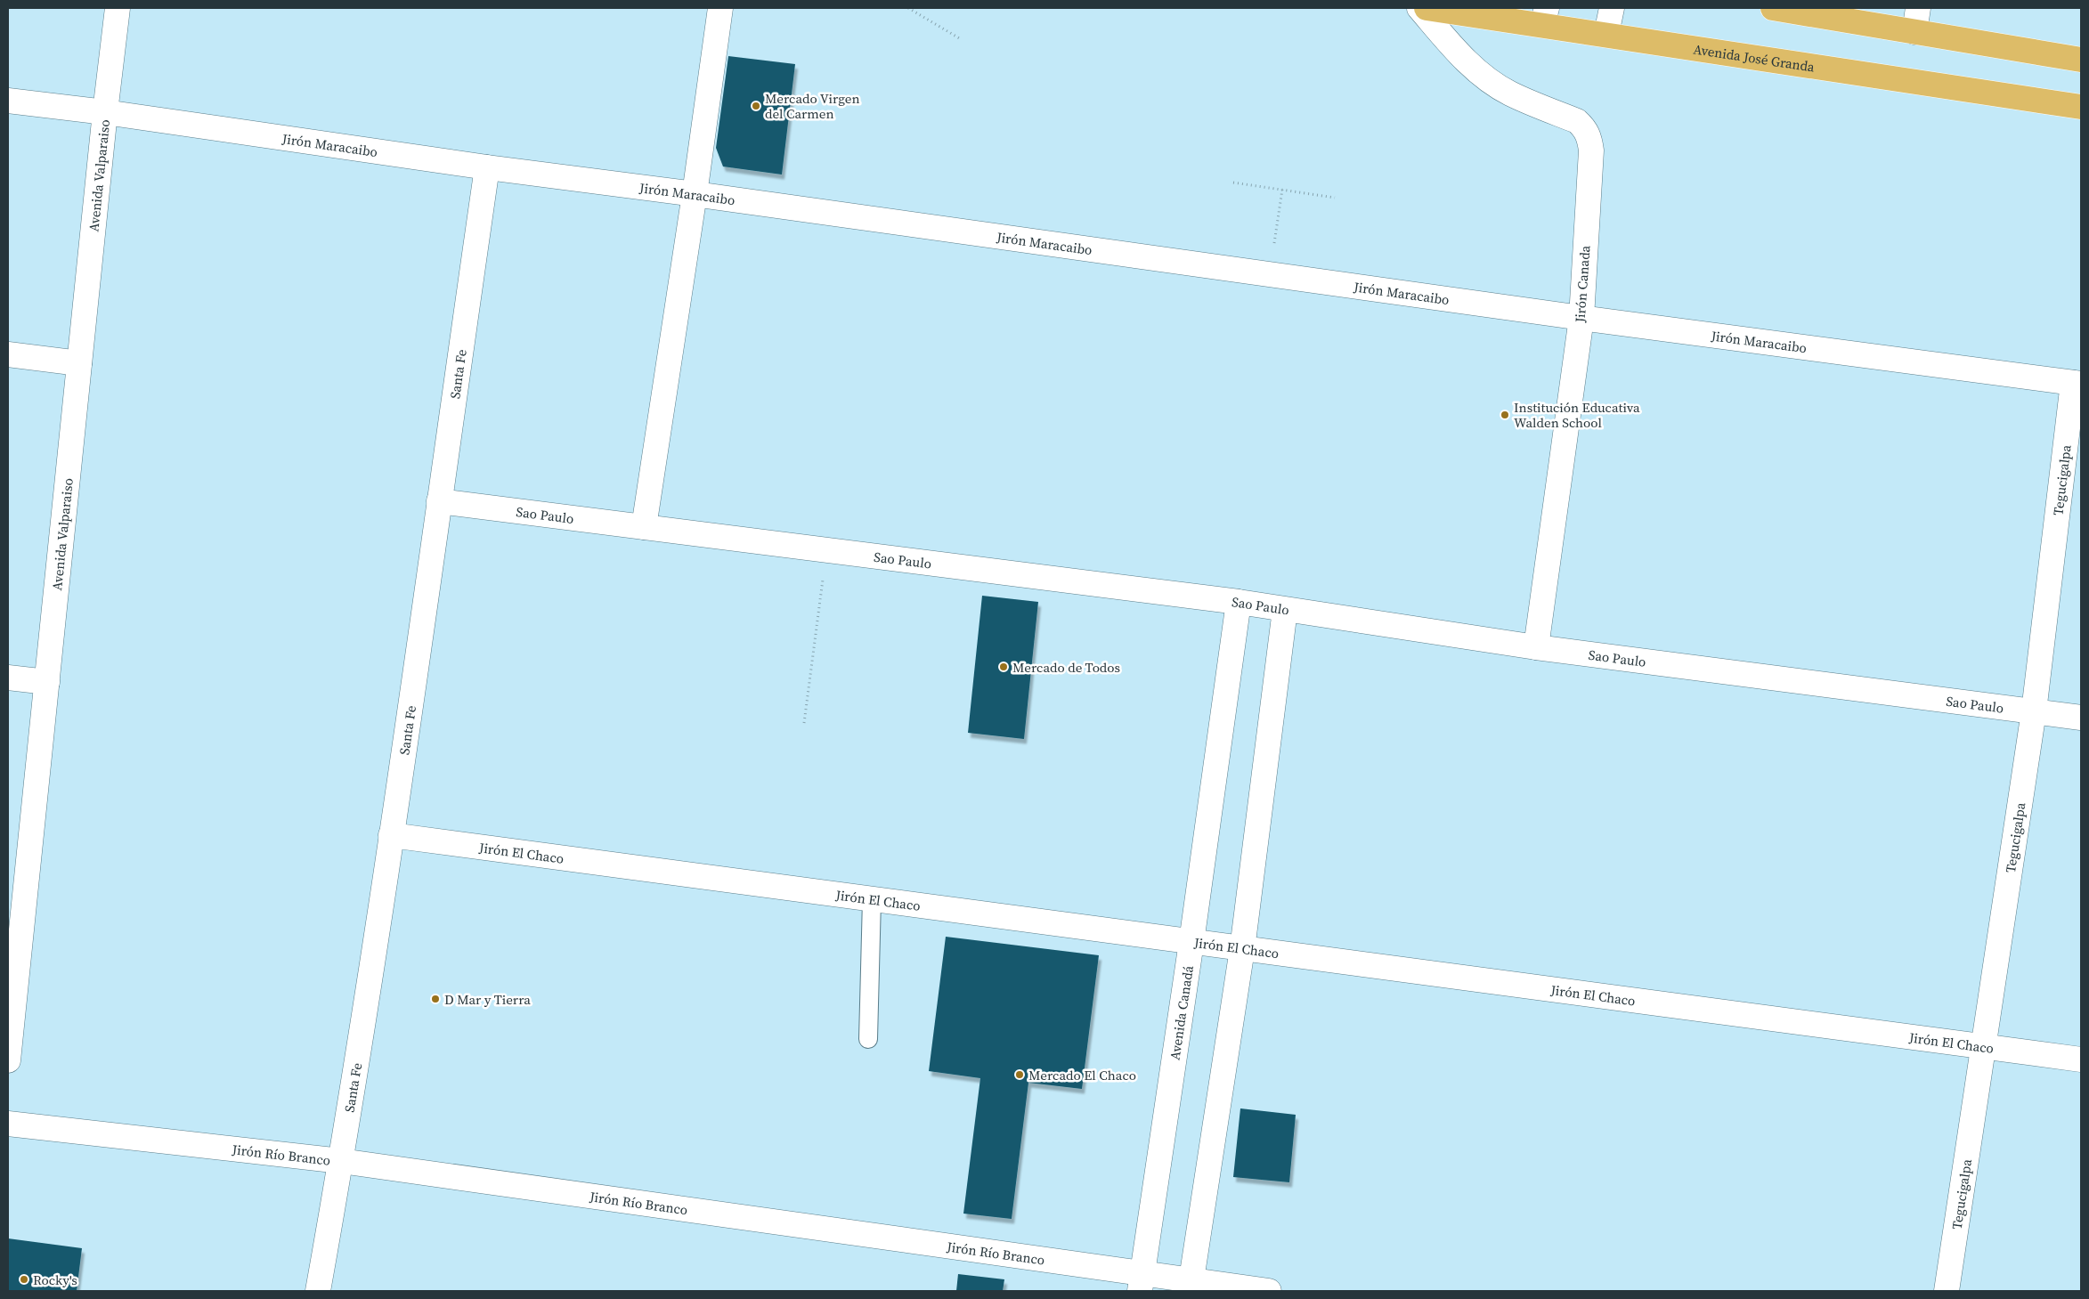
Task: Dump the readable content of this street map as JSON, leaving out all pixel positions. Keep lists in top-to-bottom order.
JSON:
{
  "streets": {
    "main road": ["Avenida José Granda"],
    "street": [
      "Jirón Maracaibo",
      "Avenida Valparaiso",
      "Jirón Canada",
      "Santa Fe",
      "Tegucigalpa",
      "Sao Paulo",
      "Jirón El Chaco",
      "Avenida Canadá",
      "Jirón Río Branco"
    ]
  },
  "crossings": [
    ["Jirón Maracaibo", "Avenida Valparaiso"],
    ["Jirón Maracaibo", "Jirón Canada"],
    ["Jirón Maracaibo", "Santa Fe"],
    ["Jirón Maracaibo", "Tegucigalpa"],
    ["Jirón Canada", "Sao Paulo"],
    ["Santa Fe", "Sao Paulo"],
    ["Santa Fe", "Jirón El Chaco"],
    ["Santa Fe", "Jirón Río Branco"],
    ["Tegucigalpa", "Sao Paulo"],
    ["Tegucigalpa", "Jirón El Chaco"],
    ["Sao Paulo", "Avenida Canadá"],
    ["Jirón El Chaco", "Avenida Canadá"],
    ["Avenida Canadá", "Jirón Río Branco"]
  ],
  "places": [
    "Mercado Virgen del Carmen",
    "Institución Educativa Walden School",
    "Mercado de Todos",
    "D Mar y Tierra",
    "Mercado El Chaco",
    "Rocky's"
  ]
}
